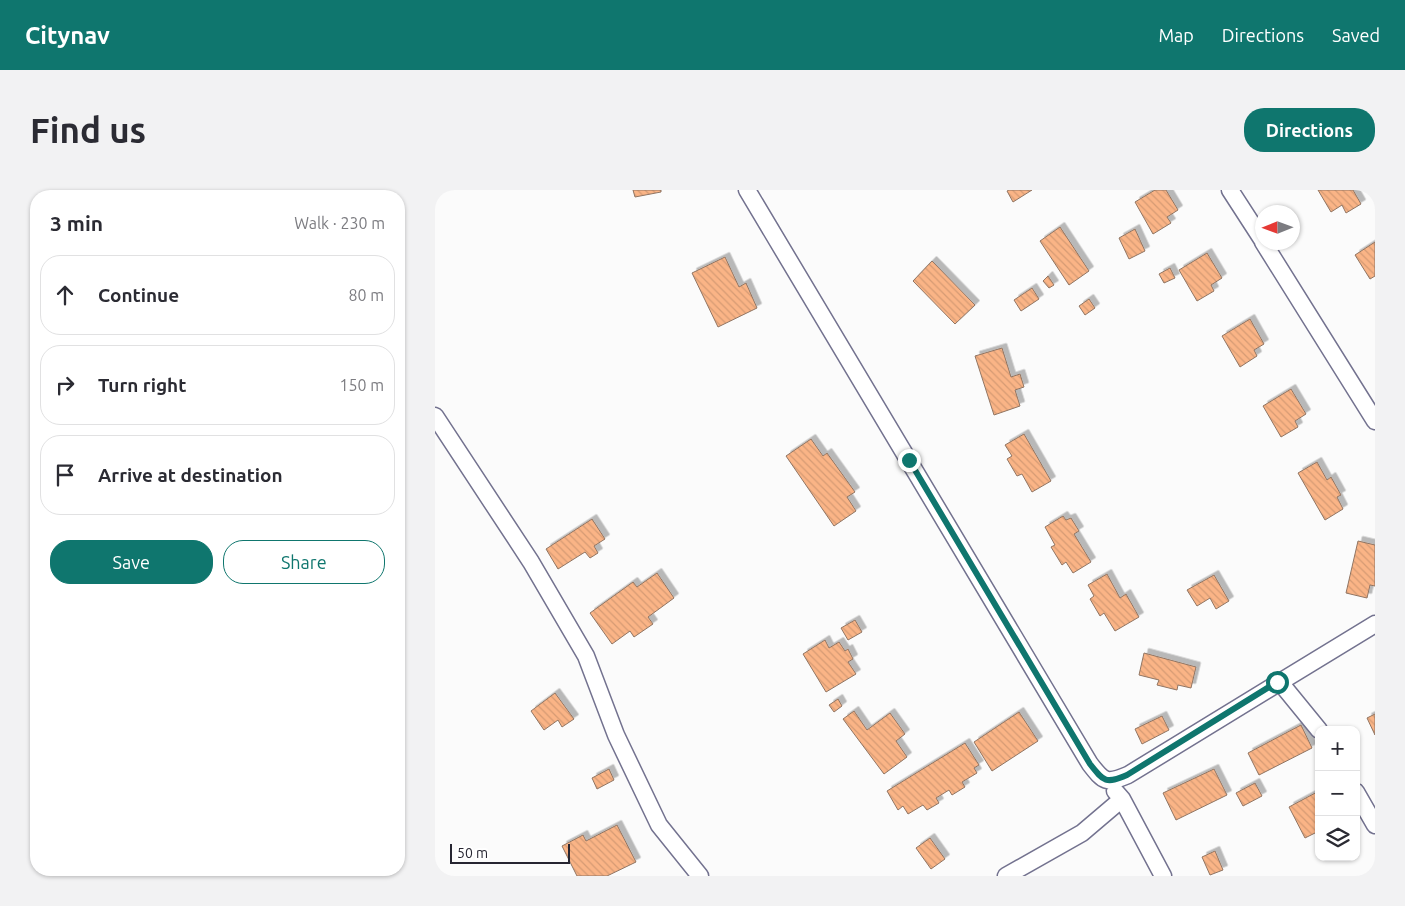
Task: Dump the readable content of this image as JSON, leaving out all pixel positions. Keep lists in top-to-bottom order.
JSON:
{
  "scale_bar": "50 m",
  "north": "left",
  "page": {
    "header": "Citynav",
    "nav": ["Map", "Directions", "Saved"],
    "buttons": [
      "Directions",
      ["Save", "Share"]
    ],
    "title": "Find us",
    "heading": ["3 min", "Walk · 230 m"],
    "list": [
      ["Continue", "80 m"],
      ["Turn right", "150 m"],
      "Arrive at destination"
    ],
    "map_buttons": ["+", "−"],
    "scale": "50 m"
  }
}
